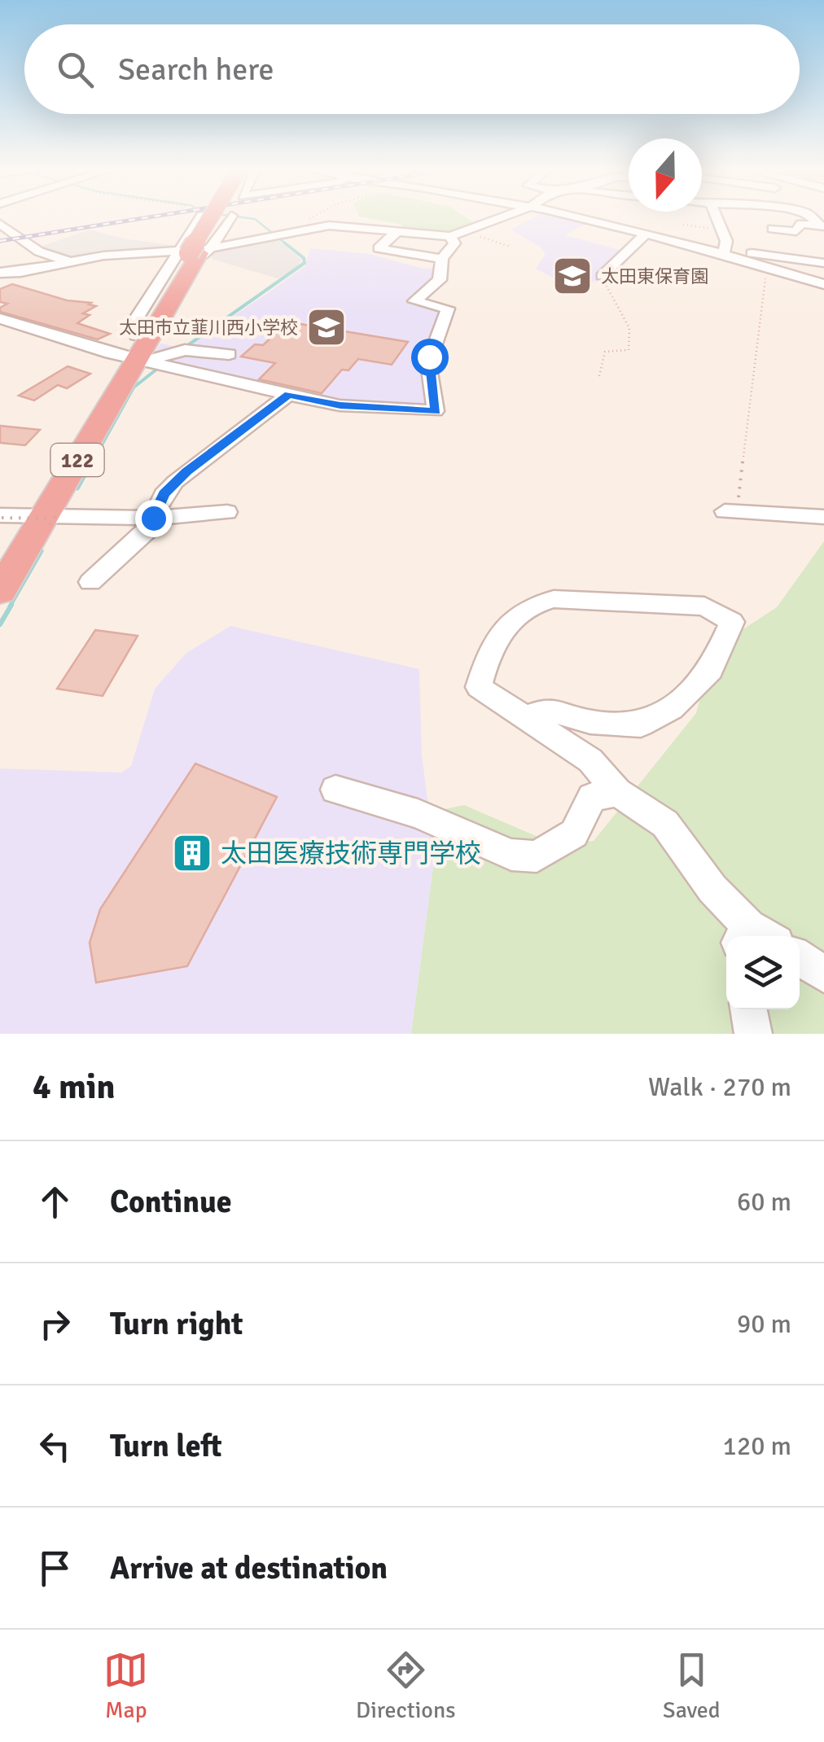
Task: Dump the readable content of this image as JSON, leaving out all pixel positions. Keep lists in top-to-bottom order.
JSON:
{
  "streets": {
    "highway": ["122"]
  },
  "places": {
    "school or university": ["太田東保育園", "太田市立韮川西小学校"],
    "building": ["太田医療技術専門学校"]
  },
  "north": "bottom",
  "page": {
    "search": "Search here",
    "heading": ["4 min", "Walk · 270 m"],
    "list": [
      ["Continue", "60 m"],
      ["Turn right", "90 m"],
      ["Turn left", "120 m"],
      "Arrive at destination"
    ],
    "nav": ["Map", "Directions", "Saved"]
  }
}
